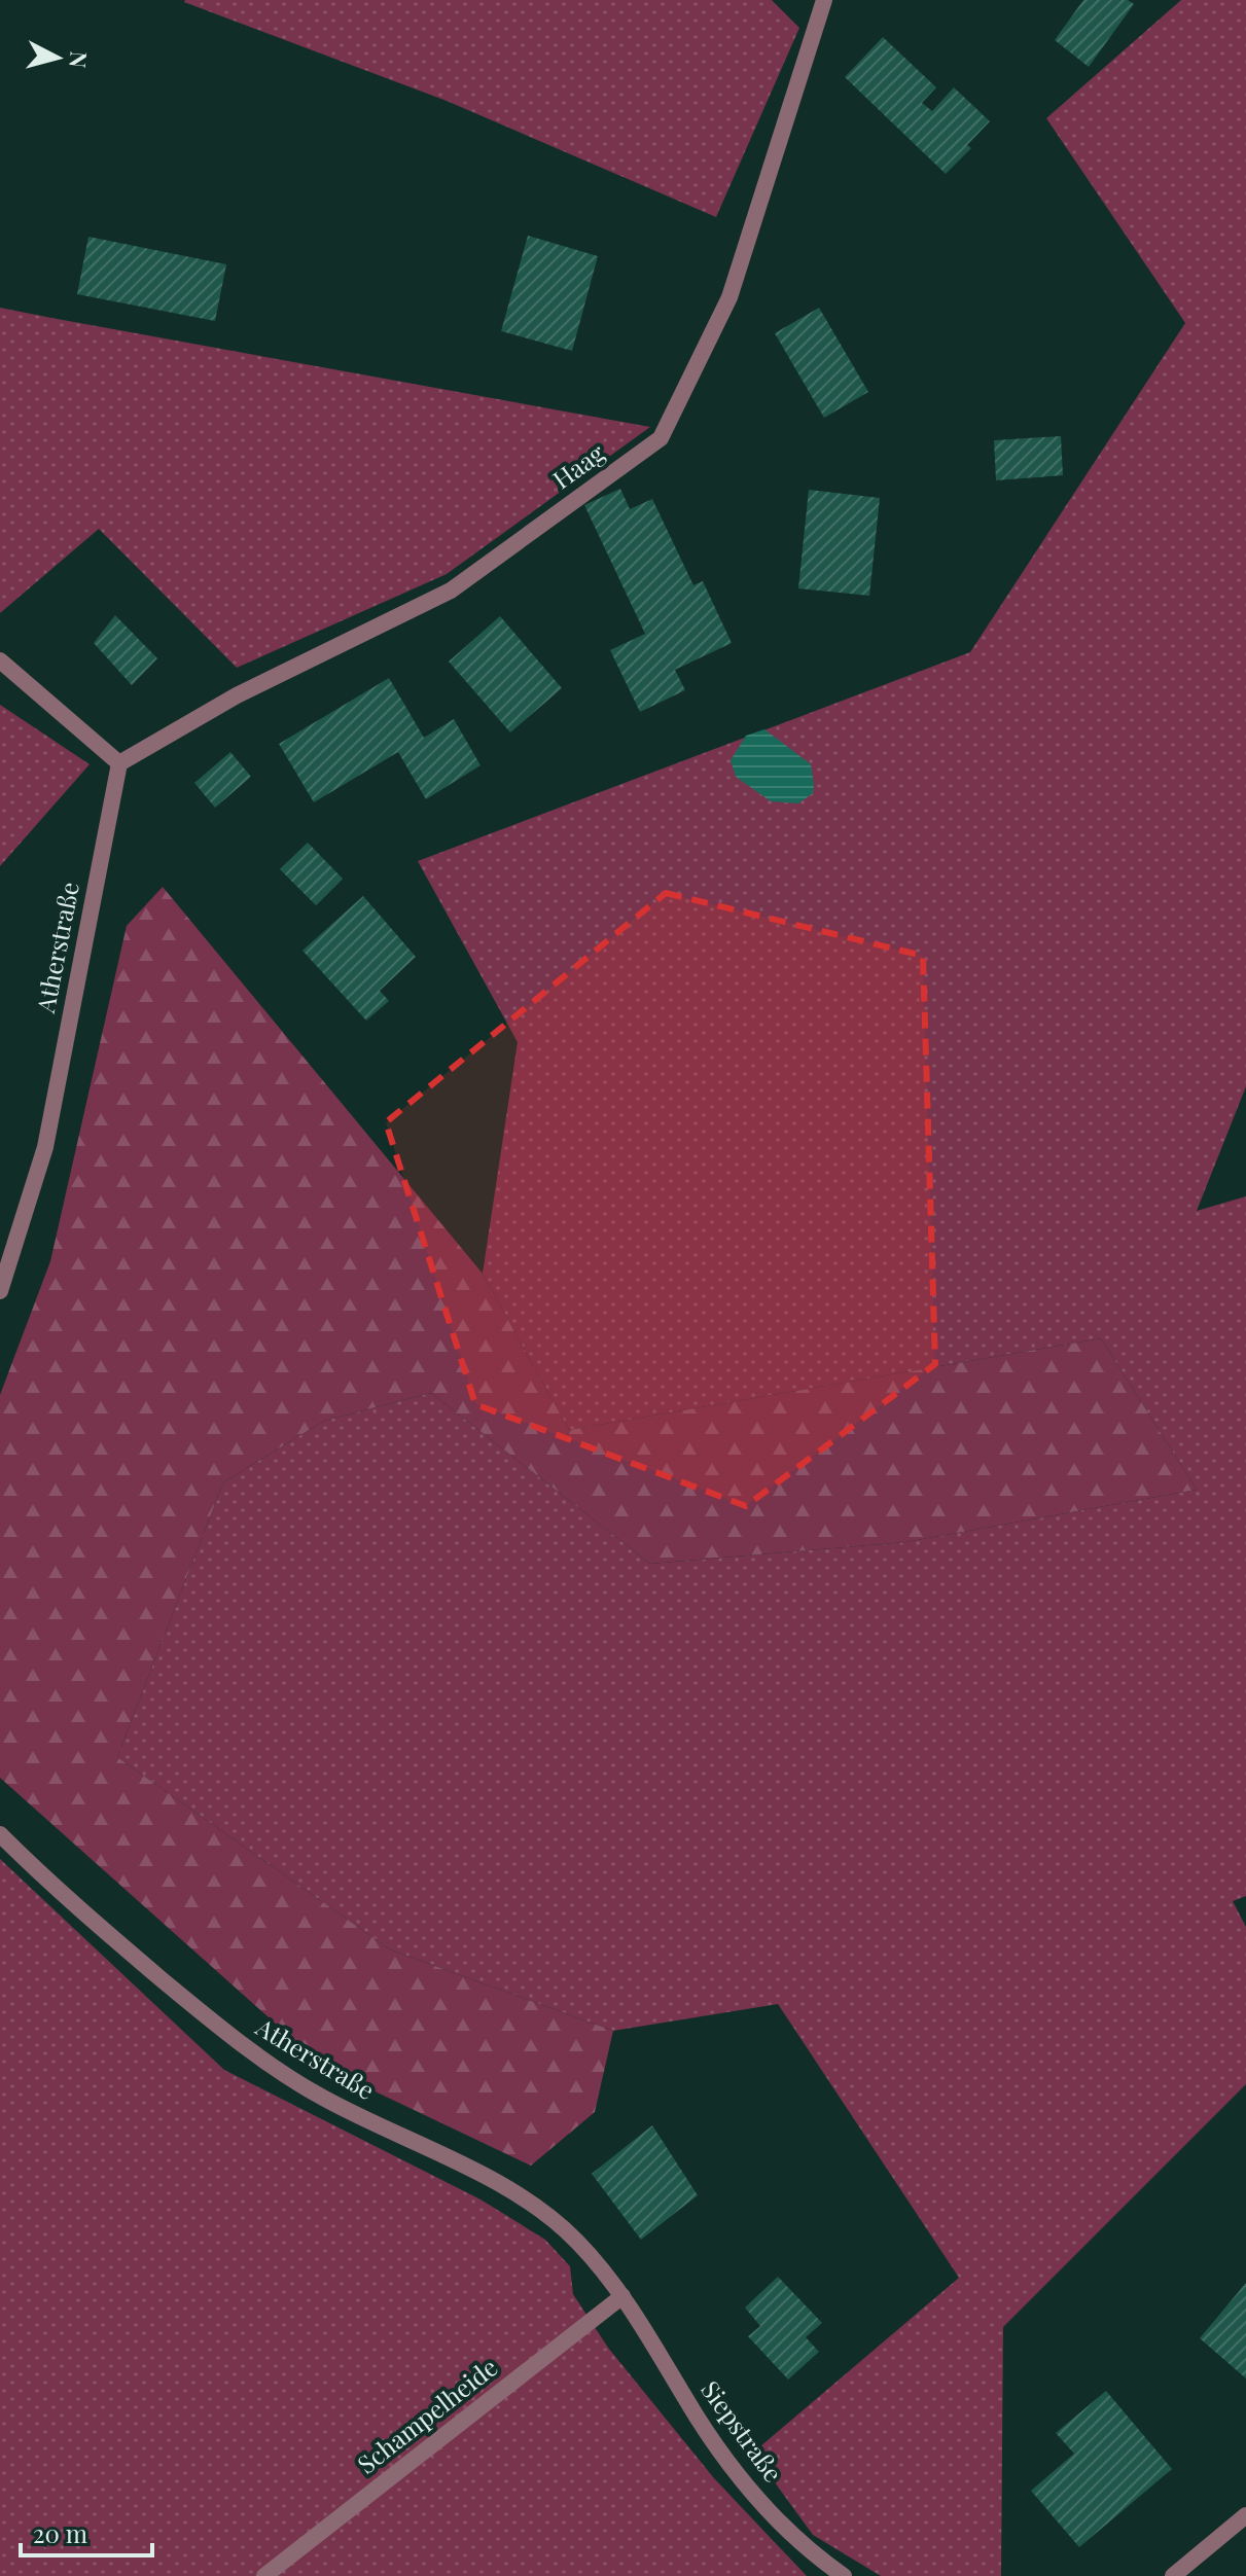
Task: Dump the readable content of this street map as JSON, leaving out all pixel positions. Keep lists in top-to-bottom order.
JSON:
{
  "streets": {
    "street": [
      "Haag",
      "Atherstraße",
      "Schampelheide",
      "Siepstraße"
    ]
  },
  "crossings": [
    ["Haag", "Atherstraße"],
    ["Atherstraße", "Schampelheide"],
    ["Atherstraße", "Siepstraße"],
    ["Schampelheide", "Siepstraße"]
  ],
  "scale_bar": "20 m",
  "north": "right"
}
